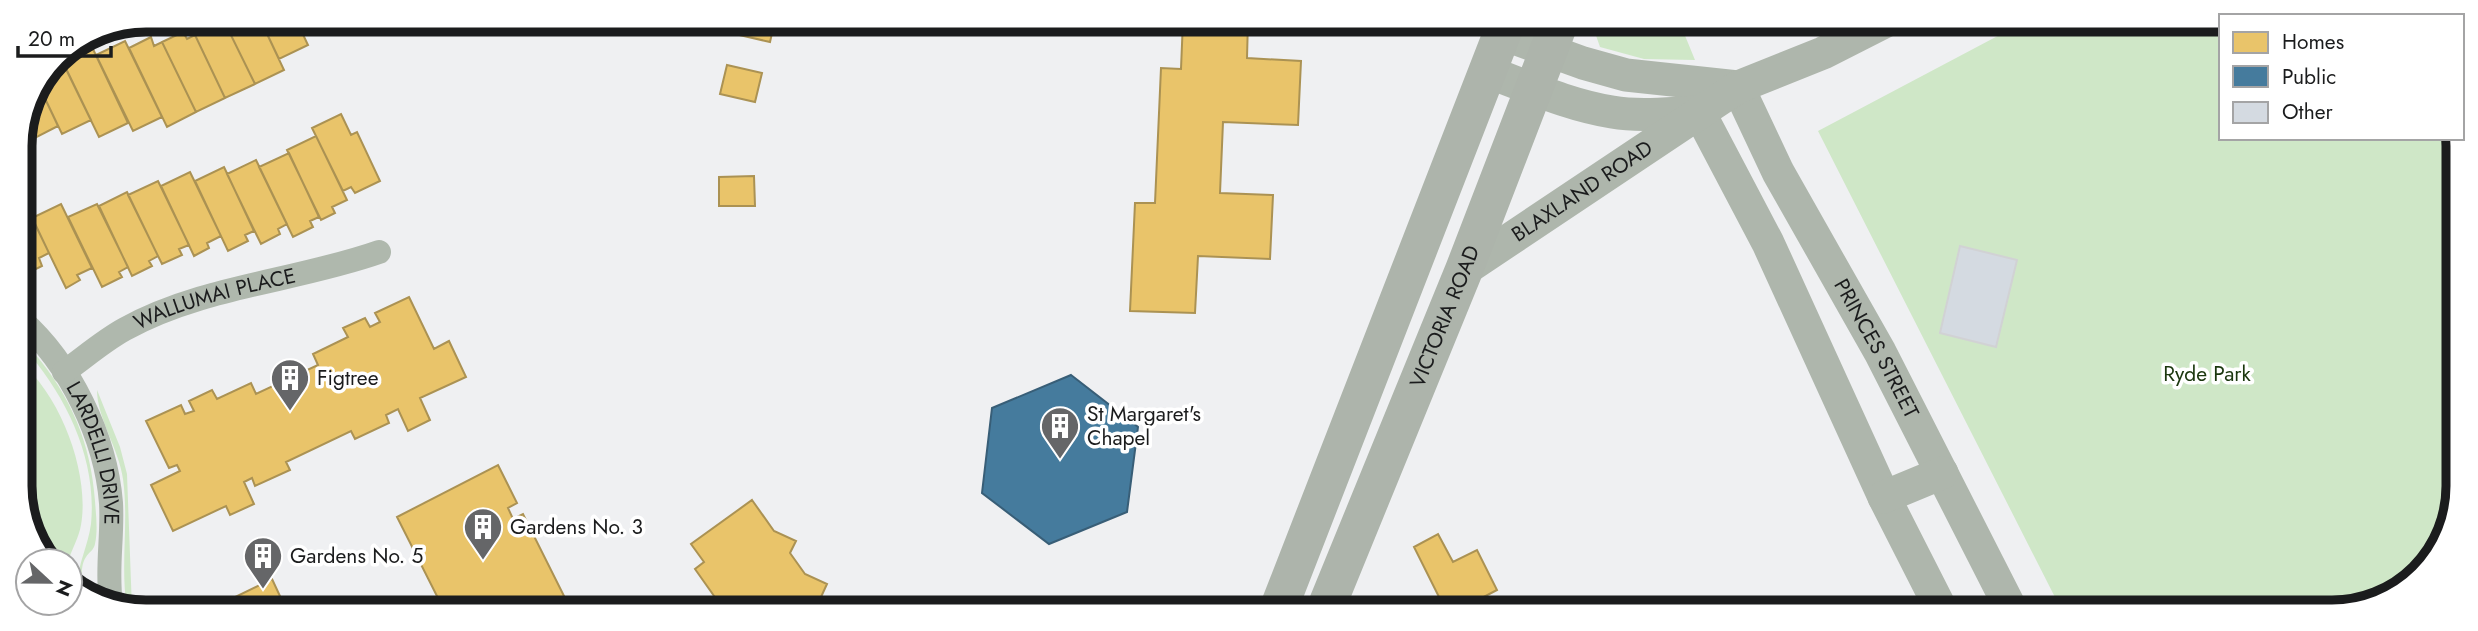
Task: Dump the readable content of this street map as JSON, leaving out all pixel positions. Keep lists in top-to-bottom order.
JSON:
{
  "streets": {
    "highway": ["VICTORIA ROAD"],
    "street": [
      "BLAXLAND ROAD",
      "WALLUMAI PLACE",
      "PRINCES STREET",
      "LARDELLI DRIVE"
    ]
  },
  "crossings": [
    ["BLAXLAND ROAD", "VICTORIA ROAD"],
    ["BLAXLAND ROAD", "PRINCES STREET"],
    ["WALLUMAI PLACE", "LARDELLI DRIVE"]
  ],
  "parks": ["Ryde Park"],
  "places": {
    "building": [
      "Figtree",
      "St Margaret's Chapel",
      "Gardens No. 3",
      "Gardens No. 5"
    ]
  },
  "legend": ["Homes", "Public", "Other"],
  "scale_bar": "20 m",
  "north": "right"
}
